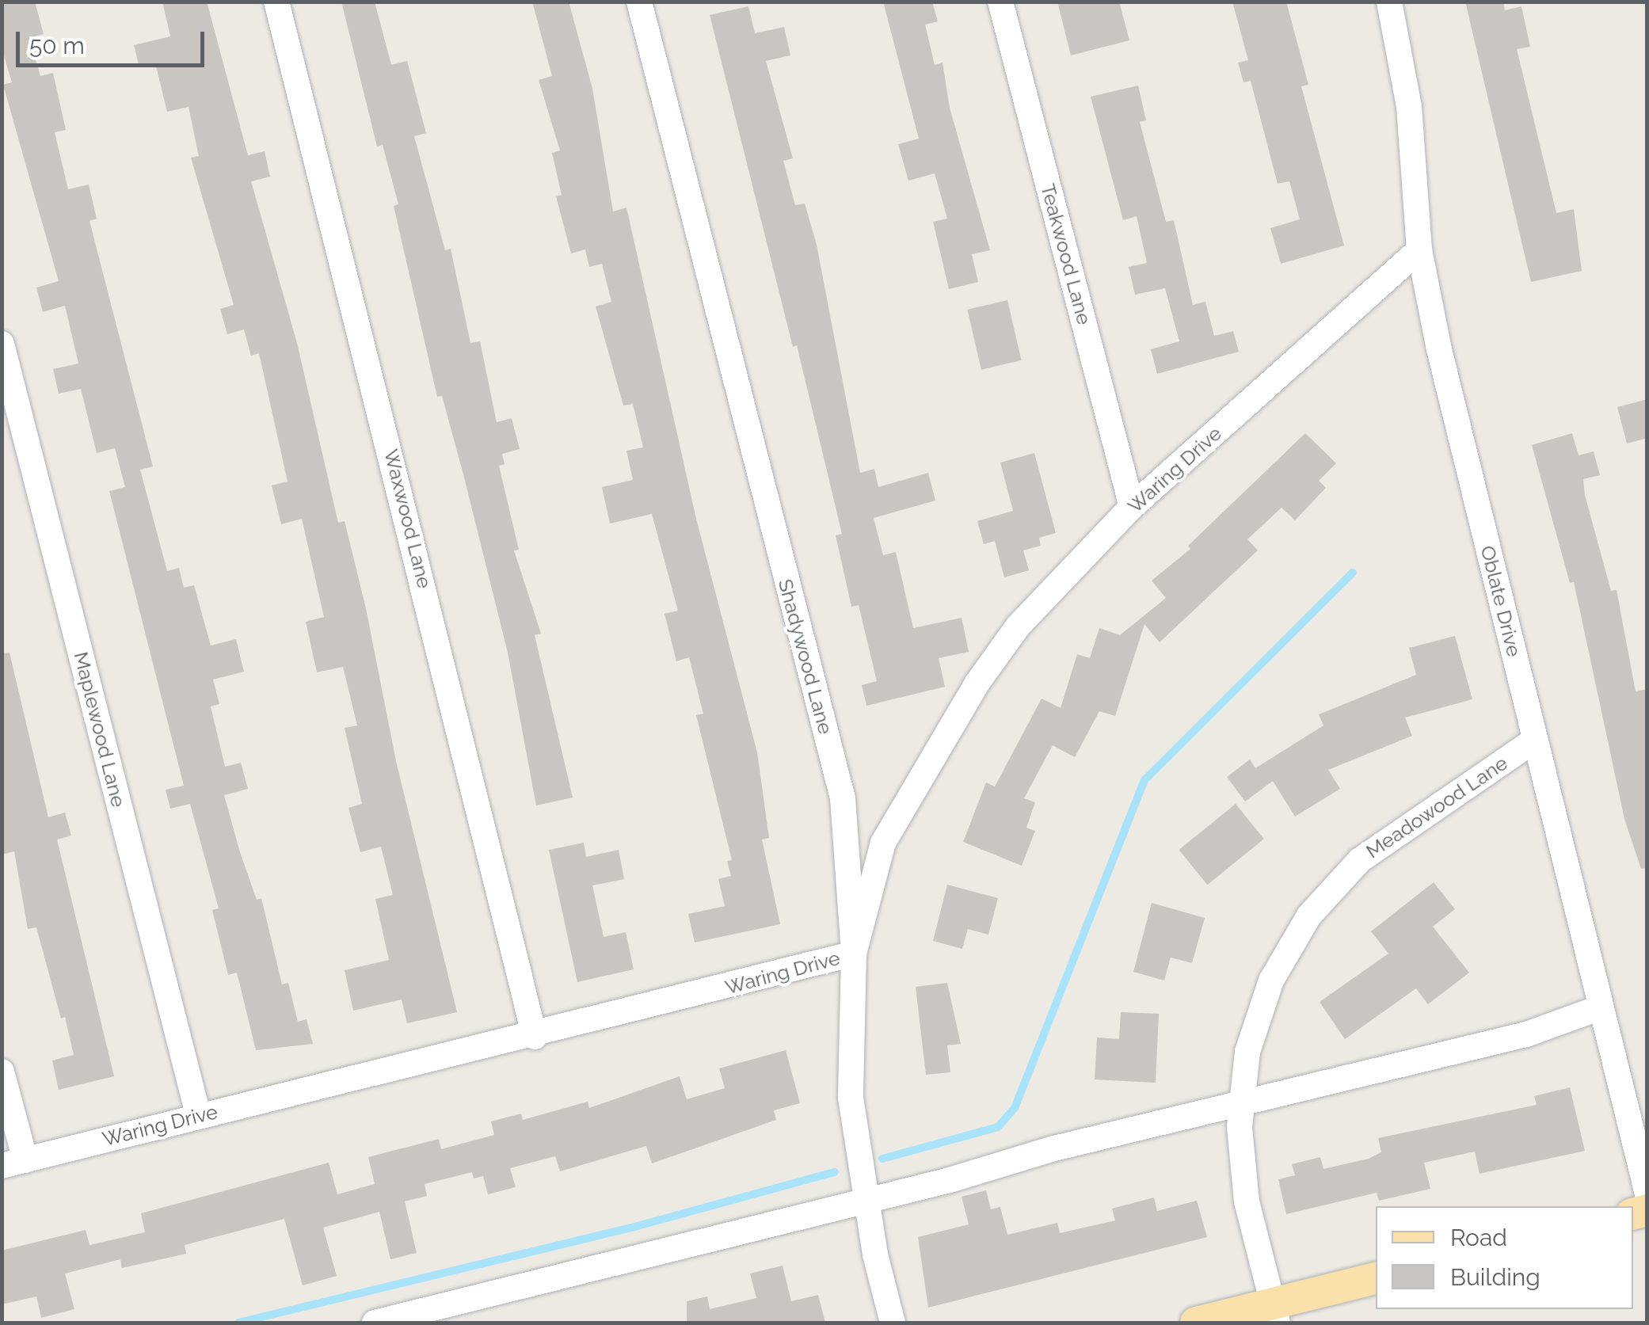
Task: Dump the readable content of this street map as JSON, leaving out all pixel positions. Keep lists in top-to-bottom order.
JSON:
{
  "streets": {
    "street": [
      "Teakwood Lane",
      "Waring Drive",
      "Waxwood Lane",
      "Oblate Drive",
      "Shadywood Lane",
      "Maplewood Lane",
      "Meadowood Lane"
    ]
  },
  "crossings": [
    ["Teakwood Lane", "Waring Drive"],
    ["Waring Drive", "Waxwood Lane"],
    ["Waring Drive", "Oblate Drive"],
    ["Waring Drive", "Shadywood Lane"],
    ["Waring Drive", "Maplewood Lane"],
    ["Oblate Drive", "Meadowood Lane"]
  ],
  "legend": ["Road", "Building"],
  "scale_bar": "50 m"
}
